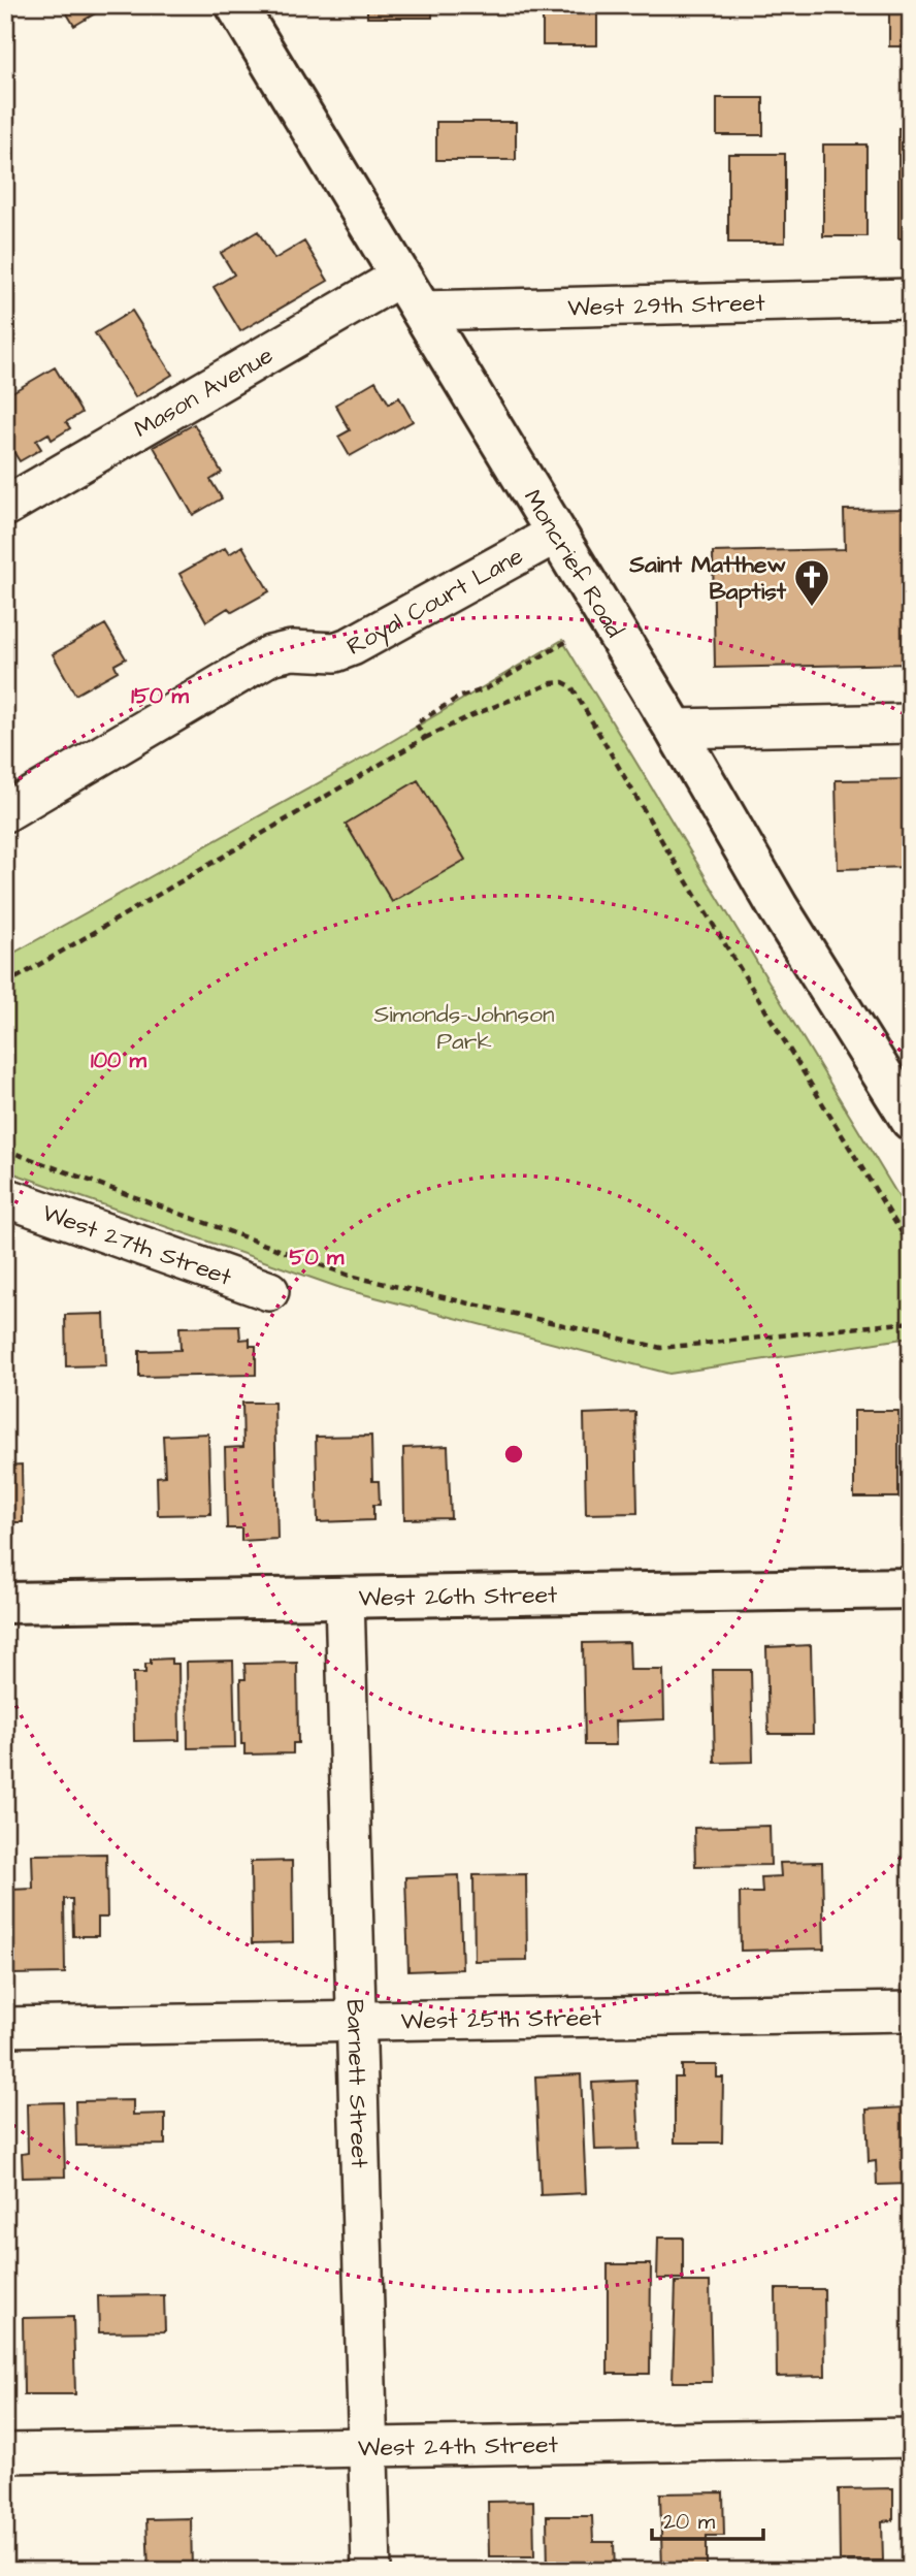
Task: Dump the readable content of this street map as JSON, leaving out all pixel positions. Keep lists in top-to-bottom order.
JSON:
{
  "streets": {
    "street": [
      "West 29th Street",
      "Mason Avenue",
      "Moncrief Road",
      "Royal Court Lane",
      "West 27th Street",
      "West 26th Street",
      "West 25th Street",
      "Barnett Street",
      "West 24th Street"
    ]
  },
  "crossings": [
    ["West 29th Street", "Moncrief Road"],
    ["Mason Avenue", "Moncrief Road"],
    ["Moncrief Road", "Royal Court Lane"],
    ["West 26th Street", "Barnett Street"],
    ["West 25th Street", "Barnett Street"],
    ["Barnett Street", "West 24th Street"]
  ],
  "parks": ["Simonds-Johnson Park"],
  "places": {
    "church": ["Saint Matthew Baptist"]
  },
  "scale_bar": "20 m",
  "rings": ["150 m", "100 m", "50 m"]
}
